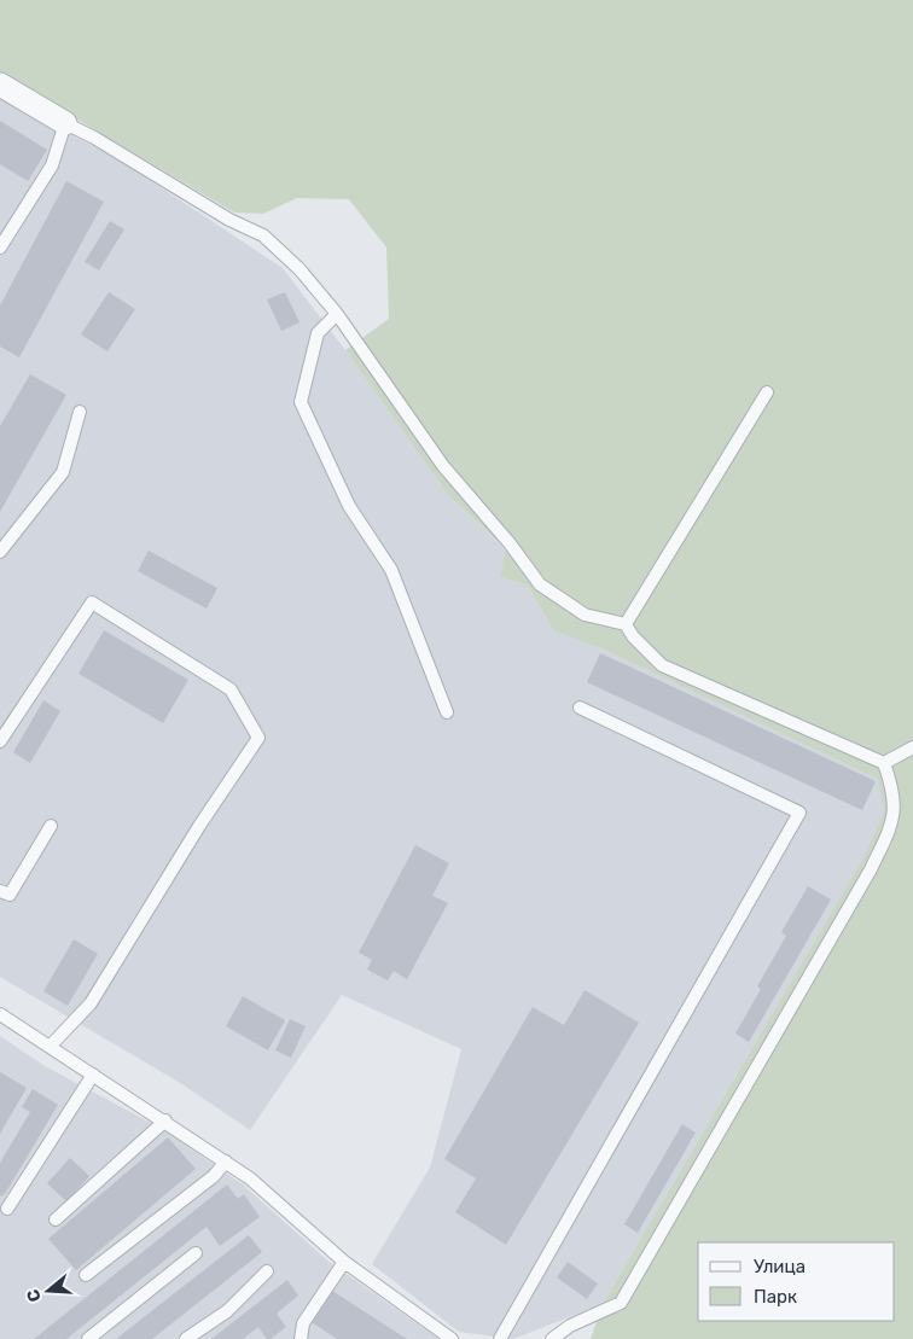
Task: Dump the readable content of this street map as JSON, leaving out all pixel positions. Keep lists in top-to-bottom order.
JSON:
{
  "legend": ["Улица", "Парк"],
  "north": "left"
}
